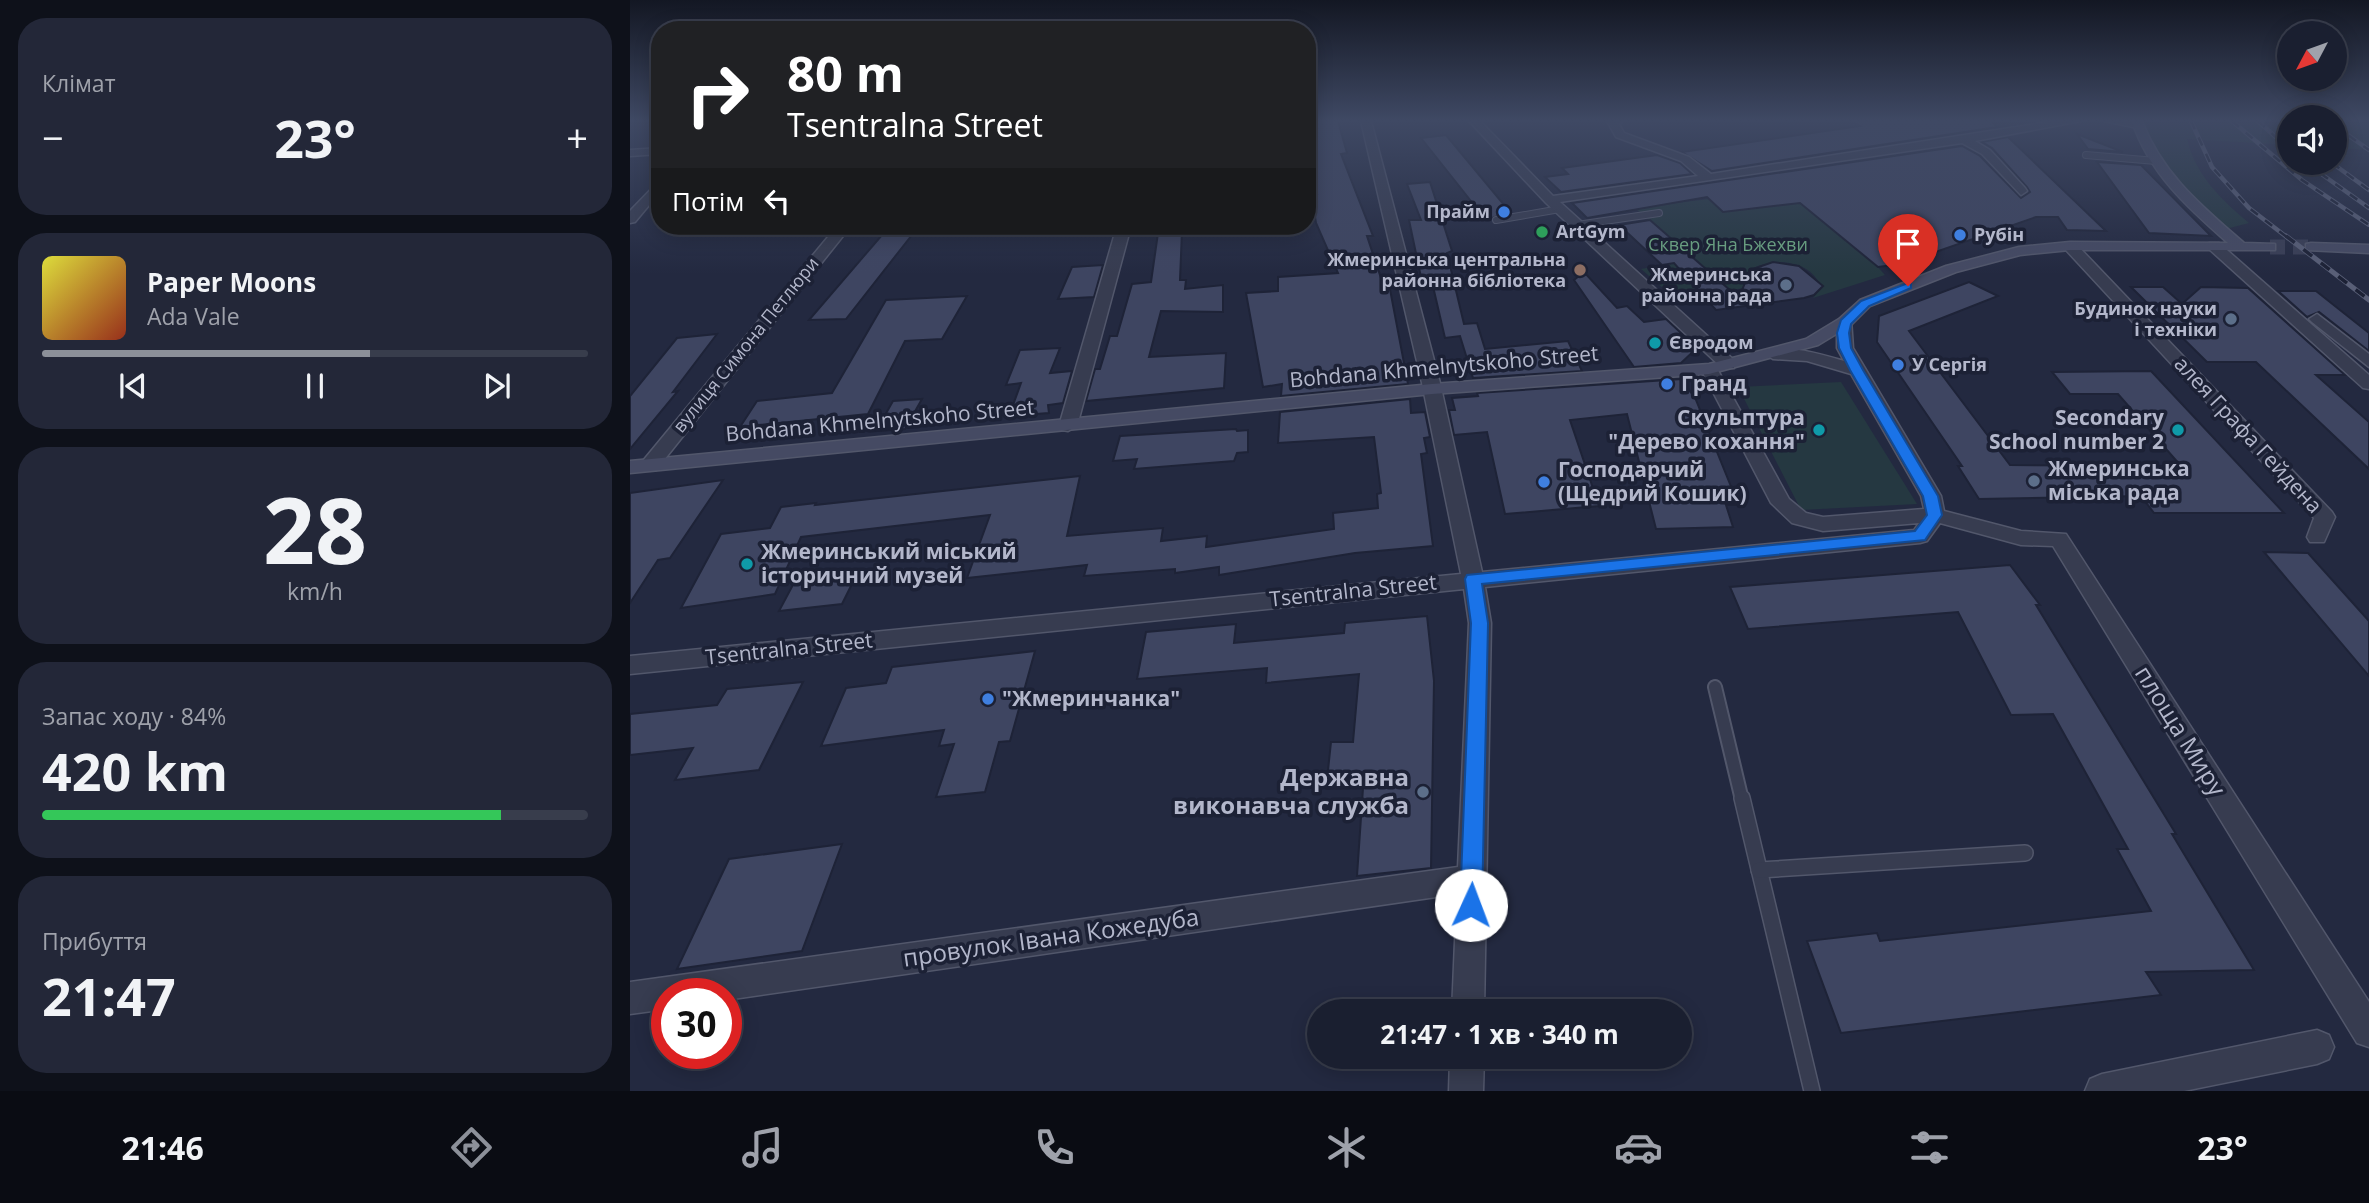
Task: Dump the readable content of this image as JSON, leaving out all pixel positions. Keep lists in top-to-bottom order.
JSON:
{
  "streets": {
    "street": [
      "вулиця Симона Петлюри",
      "Bohdana Khmelnytskoho Street",
      "алея Графа Гейдена",
      "Tsentralna Street",
      "площа Миру",
      "провулок Івана Кожедуба"
    ]
  },
  "crossings": [
    ["вулиця Симона Петлюри", "Bohdana Khmelnytskoho Street"],
    ["Bohdana Khmelnytskoho Street", "алея Графа Гейдена"],
    ["Tsentralna Street", "площа Миру"]
  ],
  "parks": ["Сквер Яна Бжехви"],
  "places": [
    "Прайм",
    "ArtGym",
    "Рубін",
    "Жмеринська центральна районна бібліотека",
    "Жмеринська районна рада",
    "Будинок науки і техніки",
    "Євродом",
    "У Сергія",
    "Гранд",
    "Скульптура \"Дерево кохання\"",
    "Secondary School number 2",
    "Жмеринська міська рада",
    "Господарчий (Щедрий Кошик)",
    "Жмеринський міський історичний музей",
    "\"Жмеринчанка\"",
    "Державна виконавча служба"
  ],
  "north": "bottom left",
  "page": {
    "tile": [
      "Клімат",
      ["28", "km/h"],
      ["Запас ходу · 84%", "420 km"],
      ["Прибуття", "21:47"]
    ],
    "turn": ["80 m", "Tsentralna Street"],
    "heat": ["−", "23°", "+"],
    "then": "Потім",
    "song": ["Paper Moons", "Ada Vale"],
    "limit": "30",
    "trip": "21:47 · 1 хв · 340 m",
    "tabs": ["21:46", "23°"]
  }
}
